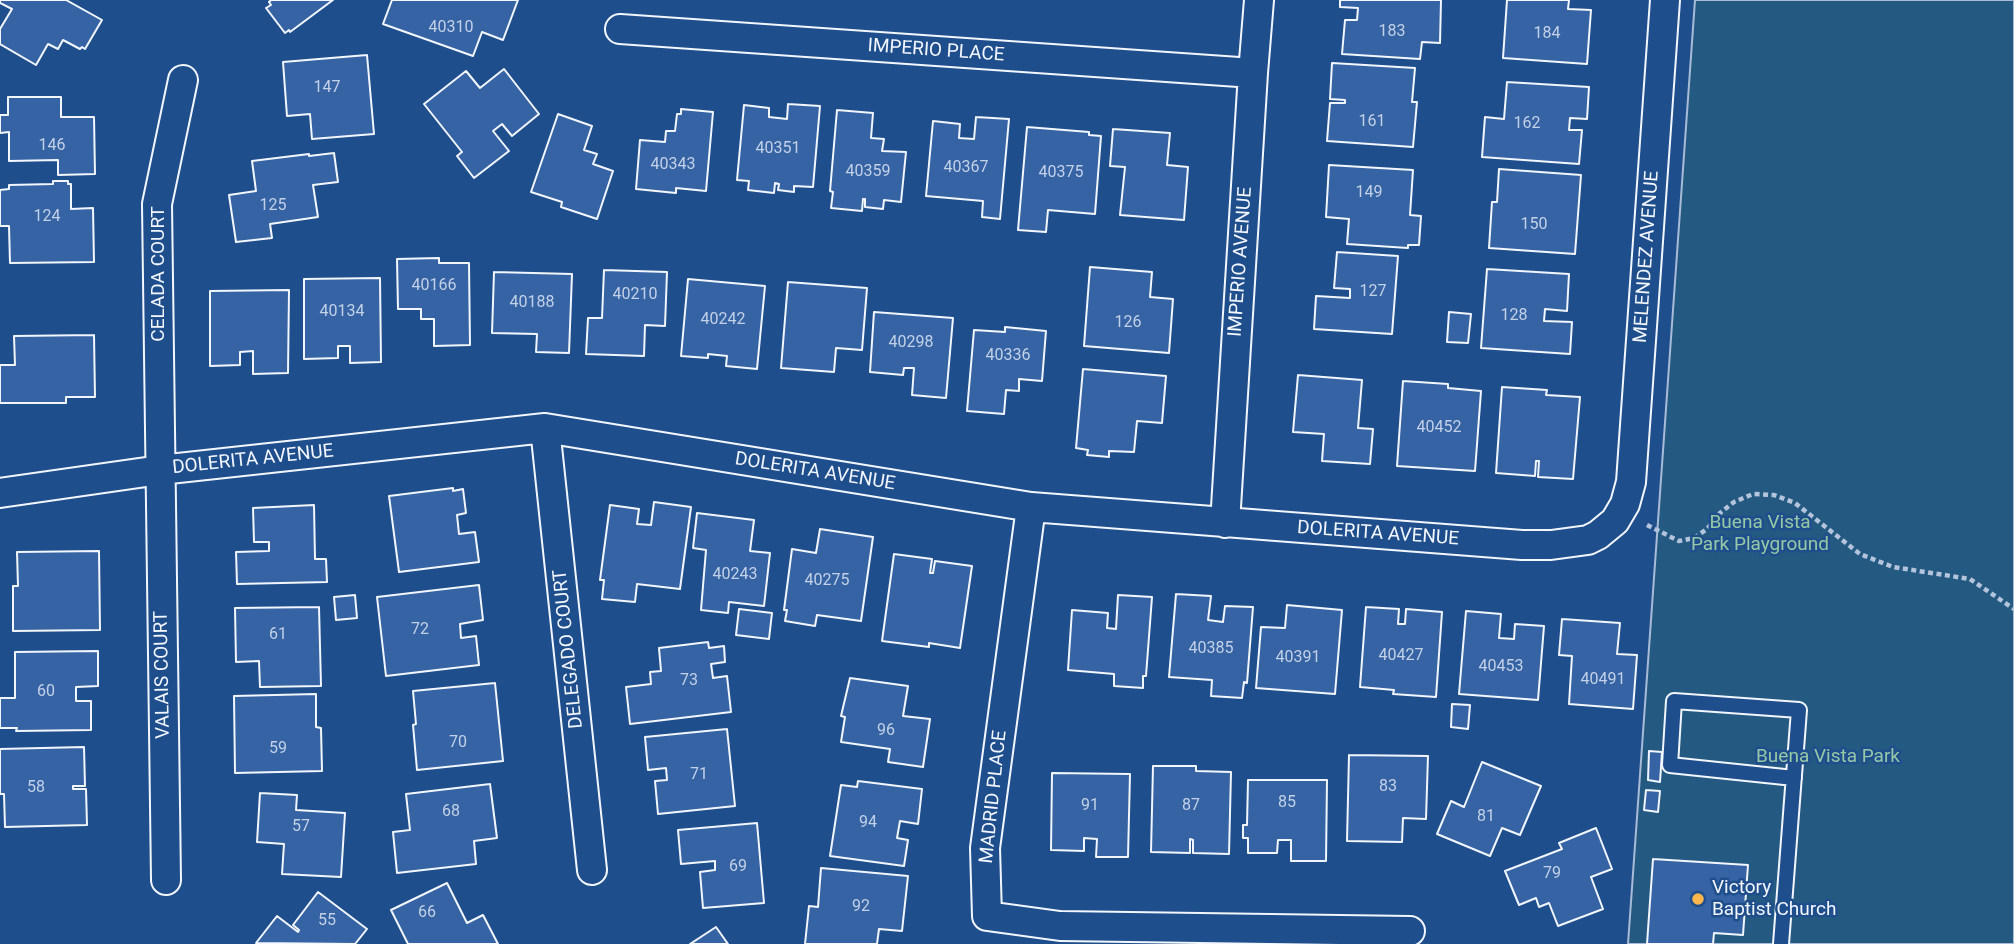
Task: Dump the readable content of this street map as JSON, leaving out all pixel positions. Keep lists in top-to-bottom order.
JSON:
{
  "streets": {
    "street": [
      "IMPERIO PLACE",
      "MELENDEZ AVENUE",
      "IMPERIO AVENUE",
      "CELADA COURT",
      "DOLERITA AVENUE",
      "DELEGADO COURT",
      "VALAIS COURT",
      "MADRID PLACE"
    ]
  },
  "crossings": [
    ["IMPERIO PLACE", "IMPERIO AVENUE"],
    ["MELENDEZ AVENUE", "DOLERITA AVENUE"],
    ["IMPERIO AVENUE", "DOLERITA AVENUE"],
    ["CELADA COURT", "DOLERITA AVENUE"],
    ["CELADA COURT", "VALAIS COURT"],
    ["DOLERITA AVENUE", "DELEGADO COURT"],
    ["DOLERITA AVENUE", "VALAIS COURT"],
    ["DOLERITA AVENUE", "MADRID PLACE"]
  ],
  "parks": ["Buena Vista Park Playground", "Buena Vista Park"],
  "places": ["Victory Baptist Church"],
  "house_numbers": [
    "40310",
    "183",
    "184",
    "147",
    "161",
    "162",
    "146",
    "40351",
    "40343",
    "40367",
    "40359",
    "40375",
    "149",
    "125",
    "124",
    "150",
    "40166",
    "127",
    "40210",
    "40188",
    "40134",
    "128",
    "40242",
    "126",
    "40298",
    "40336",
    "40452",
    "40243",
    "40275",
    "72",
    "61",
    "40385",
    "40427",
    "40391",
    "40453",
    "40491",
    "73",
    "60",
    "96",
    "70",
    "59",
    "71",
    "83",
    "58",
    "85",
    "91",
    "87",
    "68",
    "81",
    "94",
    "57",
    "69",
    "79",
    "92",
    "66",
    "55"
  ]
}
